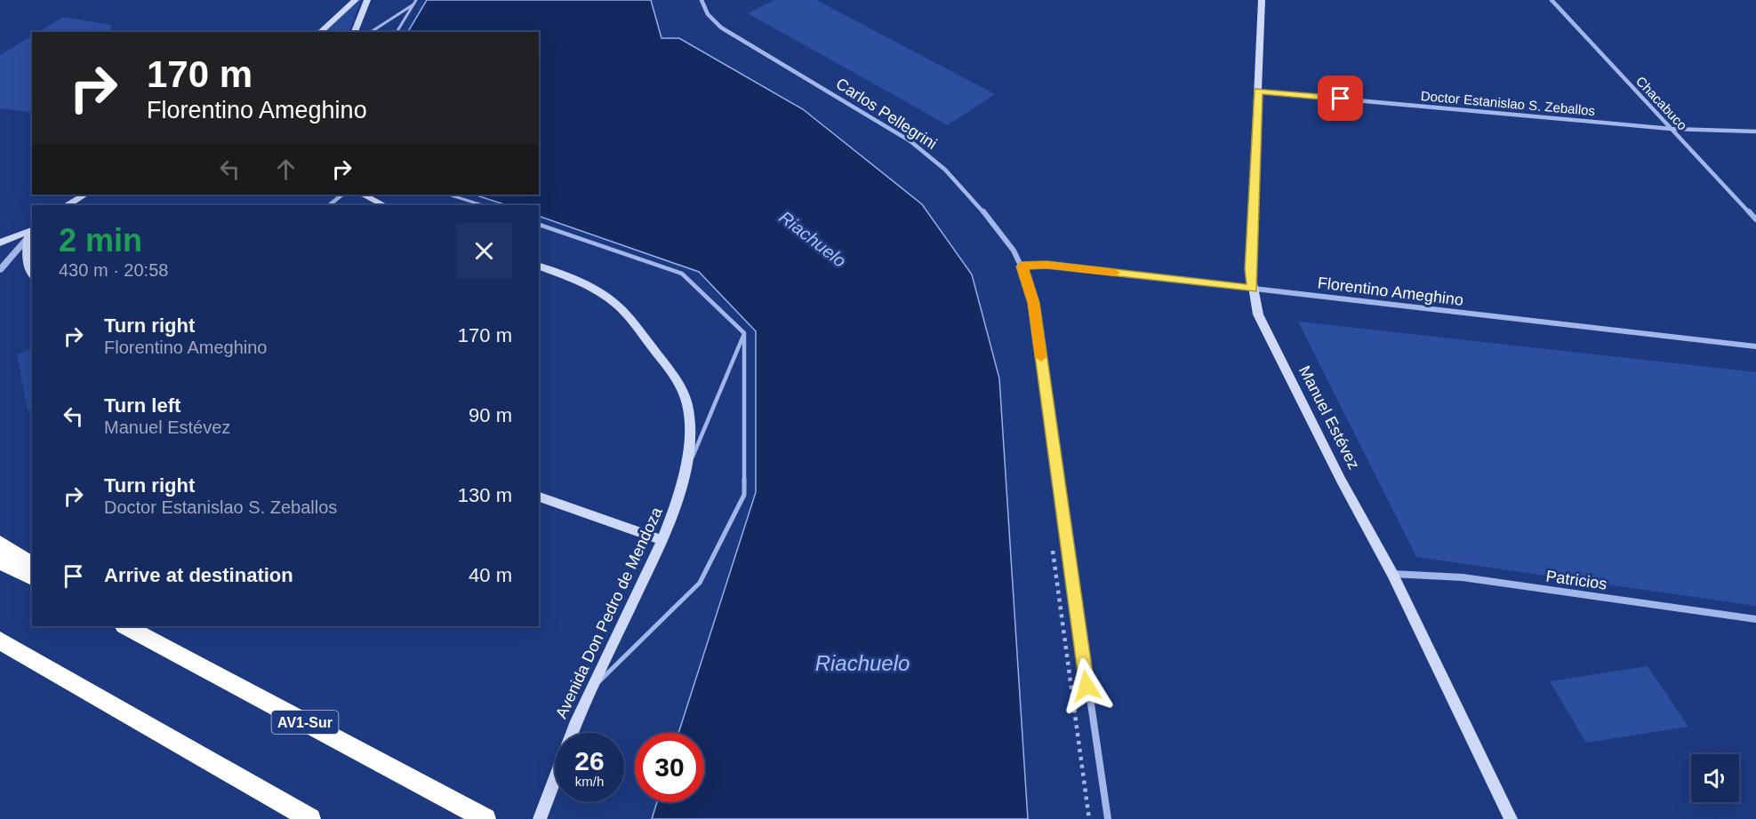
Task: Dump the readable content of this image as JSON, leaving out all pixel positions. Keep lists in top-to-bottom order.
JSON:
{
  "streets": {
    "highway": ["AV1-Sur"],
    "main road": ["Manuel Estévez", "Avenida Don Pedro de Mendoza"],
    "street": [
      "Doctor Estanislao S. Zeballos",
      "Chacabuco",
      "Carlos Pellegrini",
      "Florentino Ameghino",
      "Patricios"
    ]
  },
  "crossings": [
    ["Doctor Estanislao S. Zeballos", "Chacabuco"],
    ["Doctor Estanislao S. Zeballos", "Manuel Estévez"],
    ["Carlos Pellegrini", "Florentino Ameghino"],
    ["Florentino Ameghino", "Manuel Estévez"],
    ["Manuel Estévez", "Patricios"]
  ],
  "water": ["Riachuelo"],
  "page": {
    "turn": ["170 m", "Florentino Ameghino"],
    "heading": ["2 min", "430 m · 20:58"],
    "list": [
      {
        "name": "Turn right",
        "note": "Florentino Ameghino",
        "value": "170 m"
      },
      {
        "name": "Turn left",
        "note": "Manuel Estévez",
        "value": "90 m"
      },
      {
        "name": "Turn right",
        "note": "Doctor Estanislao S. Zeballos",
        "value": "130 m"
      },
      {
        "name": "Arrive at destination",
        "value": "40 m"
      }
    ],
    "speed": "26 km/h",
    "limit": "30"
  }
}
